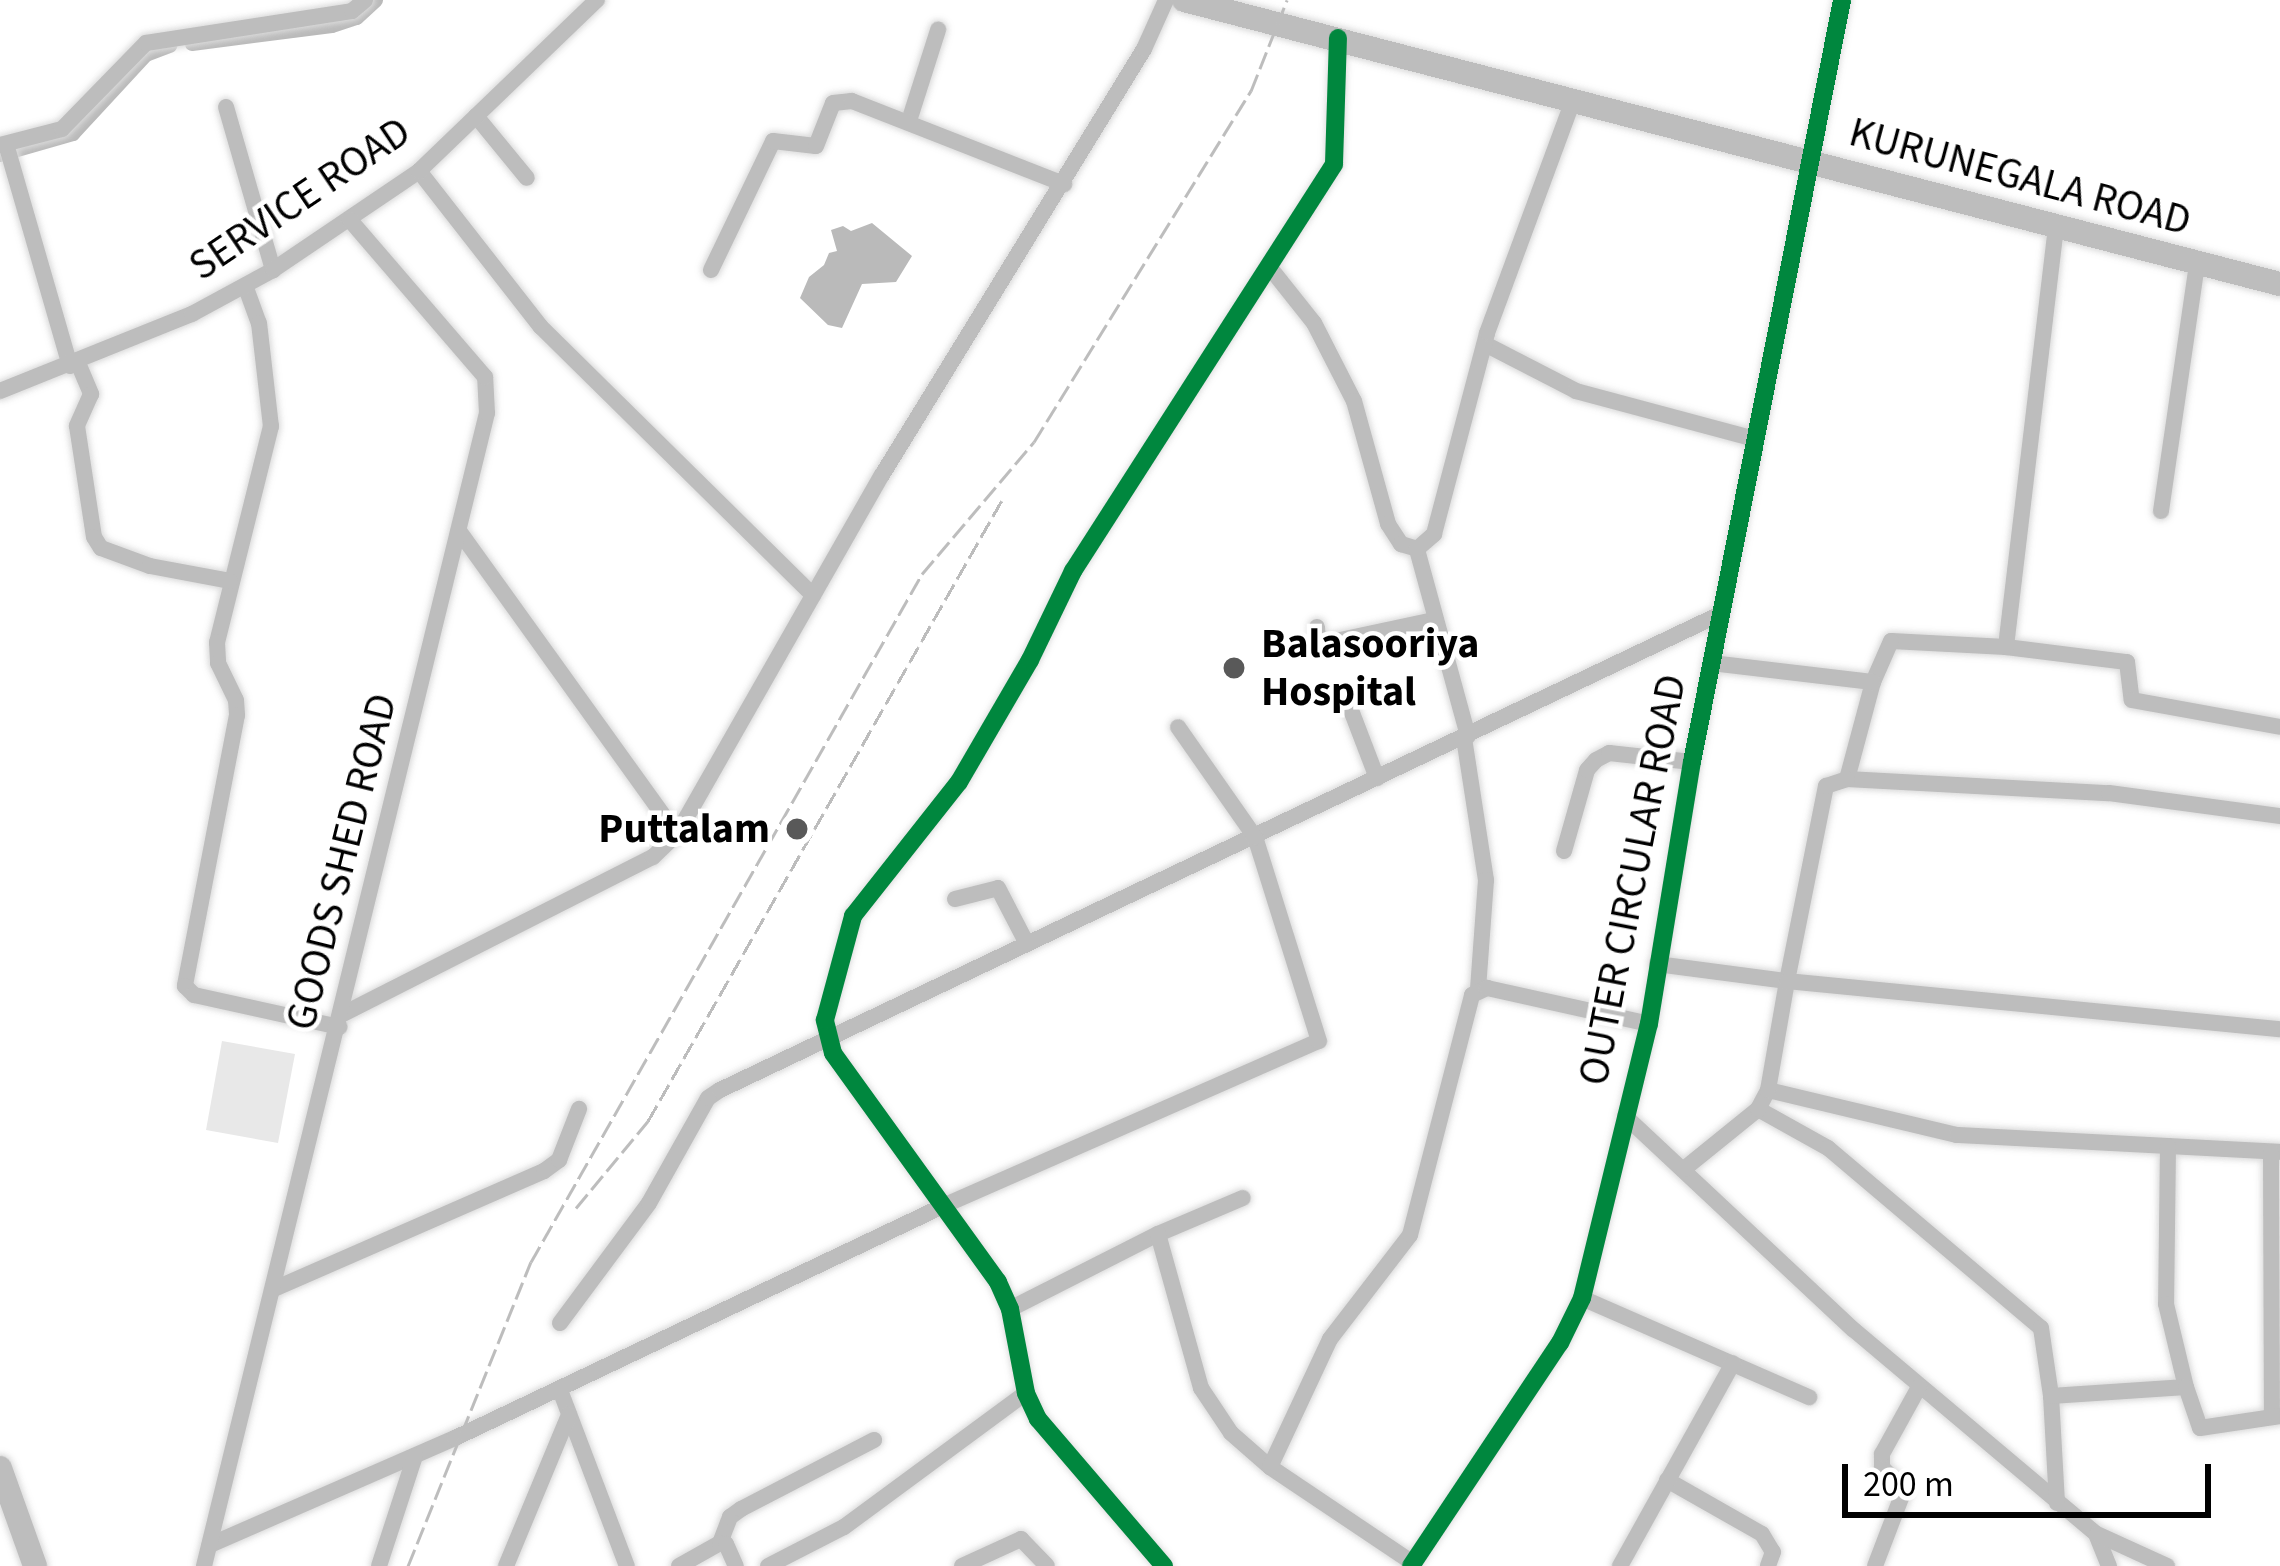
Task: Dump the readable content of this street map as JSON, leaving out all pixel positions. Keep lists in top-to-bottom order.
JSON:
{
  "streets": {
    "highway": ["KURUNEGALA ROAD"],
    "street": ["SERVICE ROAD", "GOODS SHED ROAD", "OUTER CIRCULAR ROAD"]
  },
  "crossings": [
    ["KURUNEGALA ROAD", "OUTER CIRCULAR ROAD"],
    ["SERVICE ROAD", "GOODS SHED ROAD"]
  ],
  "places": ["Balasooriya Hospital", "Puttalam"],
  "scale_bar": "200 m"
}
